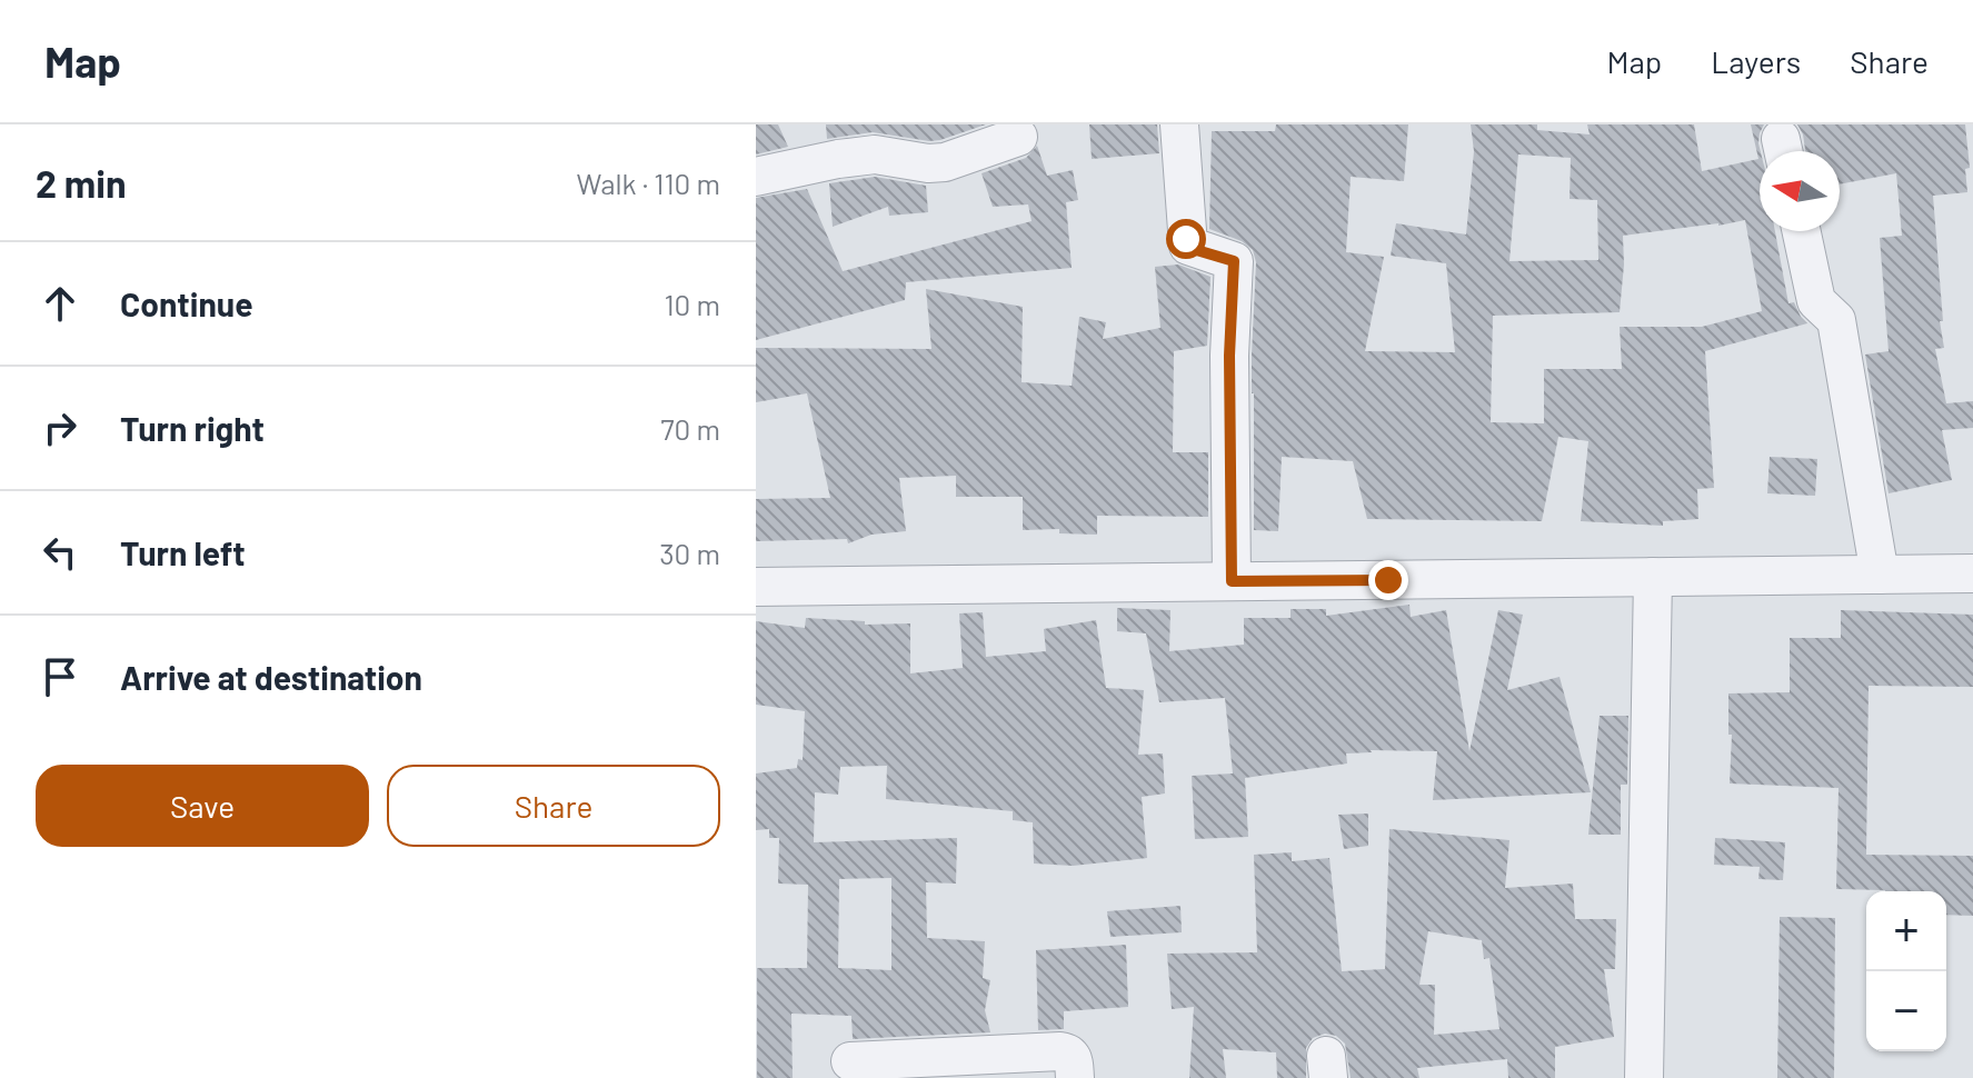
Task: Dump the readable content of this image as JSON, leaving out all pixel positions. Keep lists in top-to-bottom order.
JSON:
{
  "north": "left",
  "page": {
    "header": "Map",
    "nav": ["Map", "Layers", "Share"],
    "heading": ["2 min", "Walk · 110 m"],
    "list": [
      ["Continue", "10 m"],
      ["Turn right", "70 m"],
      ["Turn left", "30 m"],
      "Arrive at destination"
    ],
    "buttons": ["Save", "Share"],
    "map_buttons": ["+", "−"]
  }
}
